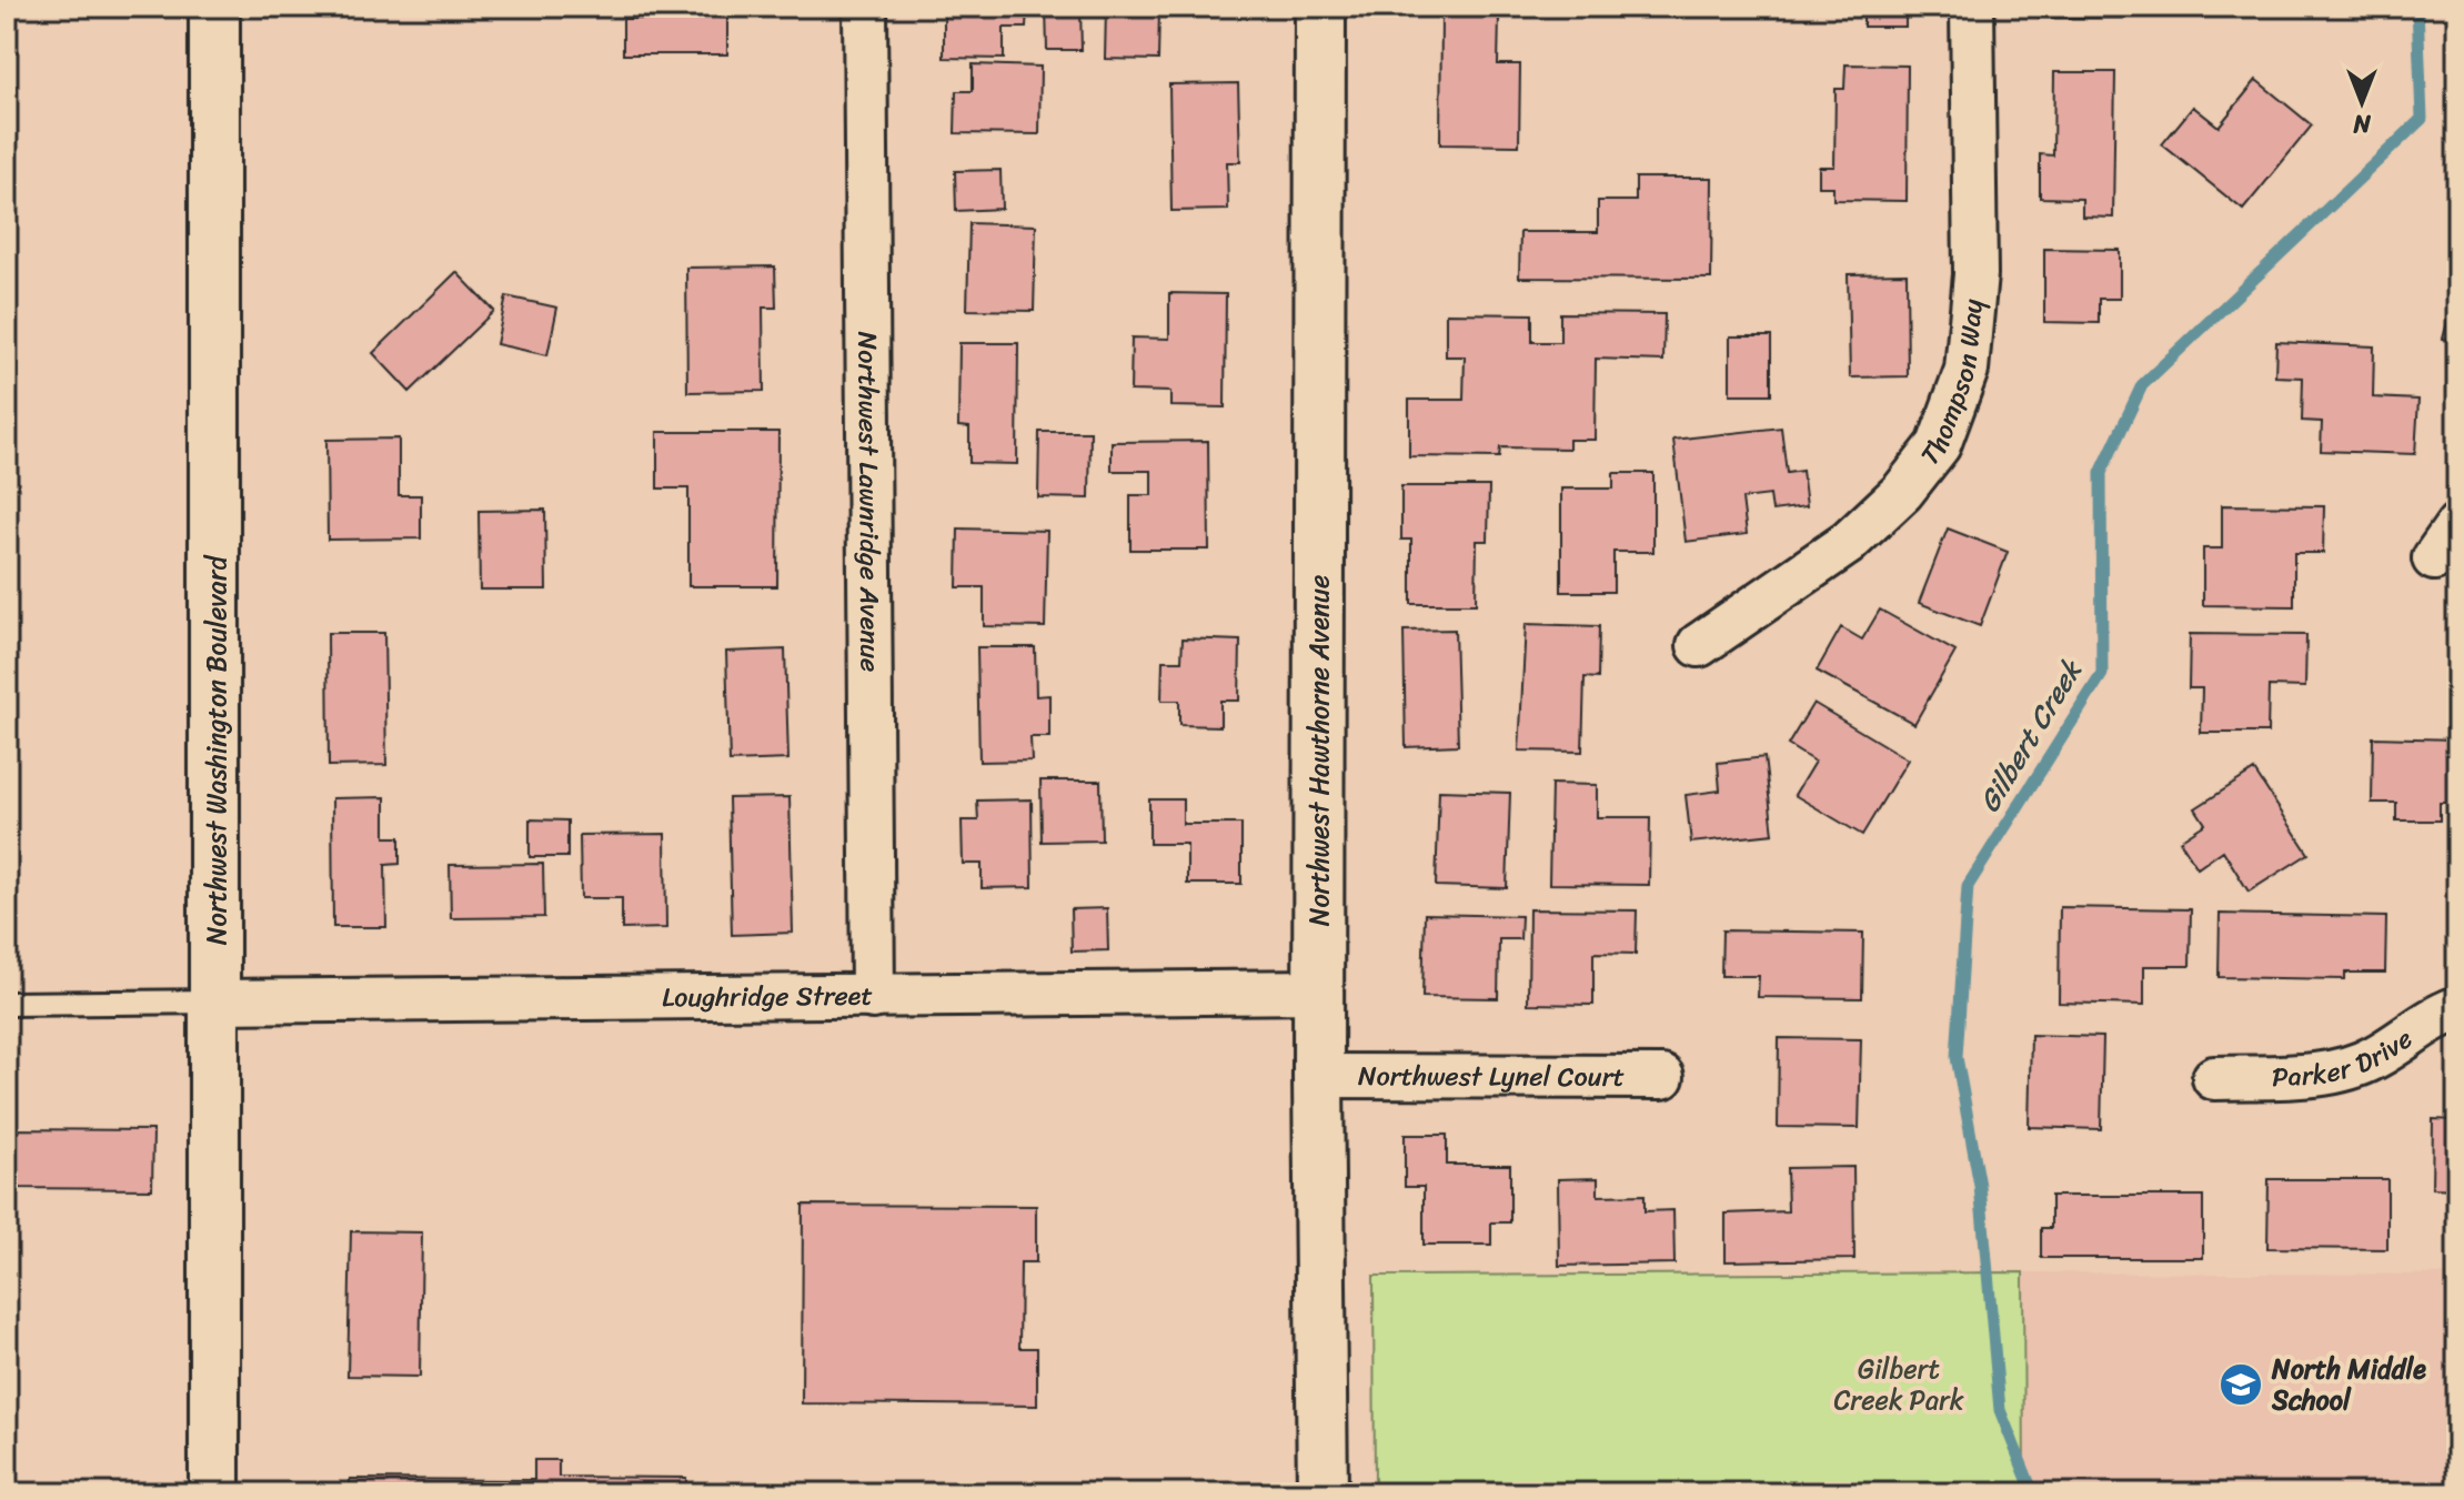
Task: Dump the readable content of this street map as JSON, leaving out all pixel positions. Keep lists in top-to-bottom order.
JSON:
{
  "streets": {
    "street": [
      "Thompson Way",
      "Northwest Lawnridge Avenue",
      "Northwest Washington Boulevard",
      "Northwest Hawthorne Avenue",
      "Loughridge Street",
      "Parker Drive",
      "Northwest Lynel Court"
    ]
  },
  "crossings": [
    ["Northwest Lawnridge Avenue", "Loughridge Street"],
    ["Northwest Washington Boulevard", "Loughridge Street"],
    ["Northwest Hawthorne Avenue", "Loughridge Street"],
    ["Northwest Hawthorne Avenue", "Northwest Lynel Court"]
  ],
  "water": ["Gilbert Creek"],
  "parks": ["Gilbert Creek Park"],
  "places": {
    "school or university": ["North Middle School"]
  },
  "north": "bottom"
}
